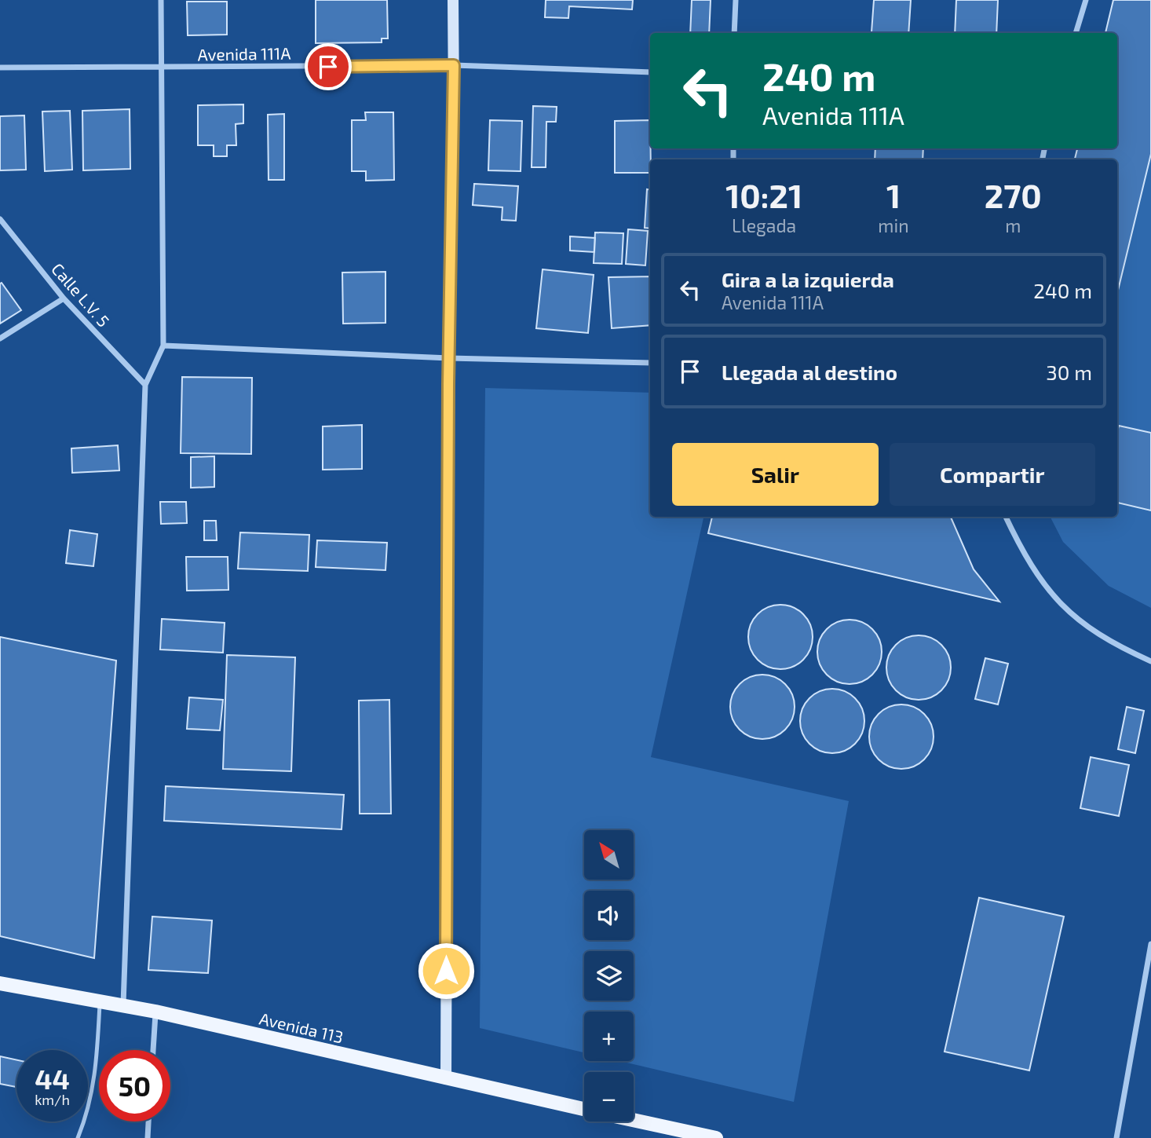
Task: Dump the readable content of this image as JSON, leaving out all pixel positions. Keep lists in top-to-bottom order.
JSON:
{
  "streets": {
    "main road": ["Avenida 113"],
    "street": ["Avenida 111A", "Calle L.V. 5"]
  },
  "north": "top left",
  "page": {
    "turn": ["240 m", "Avenida 111A"],
    "eta": [
      "10:21",
      "Llegada",
      "1",
      "min",
      "270",
      "m"
    ],
    "list": [
      {
        "name": "Gira a la izquierda",
        "note": "Avenida 111A",
        "value": "240 m"
      },
      {
        "name": "Llegada al destino",
        "value": "30 m"
      }
    ],
    "buttons": ["Salir", "Compartir"],
    "map_buttons": ["+", "−"],
    "speed": "44 km/h",
    "limit": "50"
  }
}
